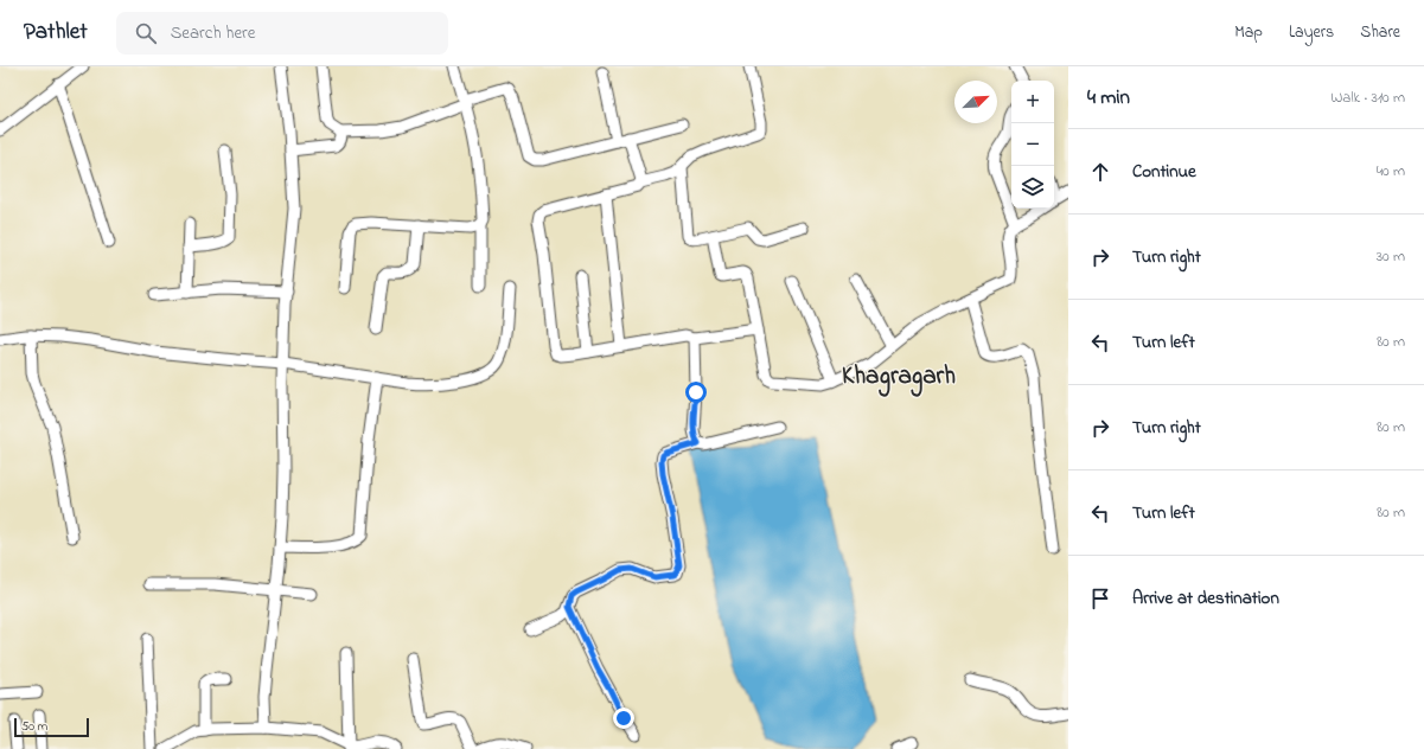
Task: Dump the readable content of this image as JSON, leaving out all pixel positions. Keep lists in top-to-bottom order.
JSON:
{
  "districts": ["Khagragarh"],
  "scale_bar": "50 m",
  "north": "top right",
  "page": {
    "header": "Pathlet",
    "search": "Search here",
    "nav": ["Map", "Layers", "Share"],
    "heading": ["4 min", "Walk · 310 m"],
    "map_buttons": ["+", "−"],
    "list": [
      ["Continue", "40 m"],
      ["Turn right", "30 m"],
      ["Turn left", "80 m"],
      ["Turn right", "80 m"],
      ["Turn left", "80 m"],
      "Arrive at destination"
    ],
    "scale": "50 m"
  }
}
